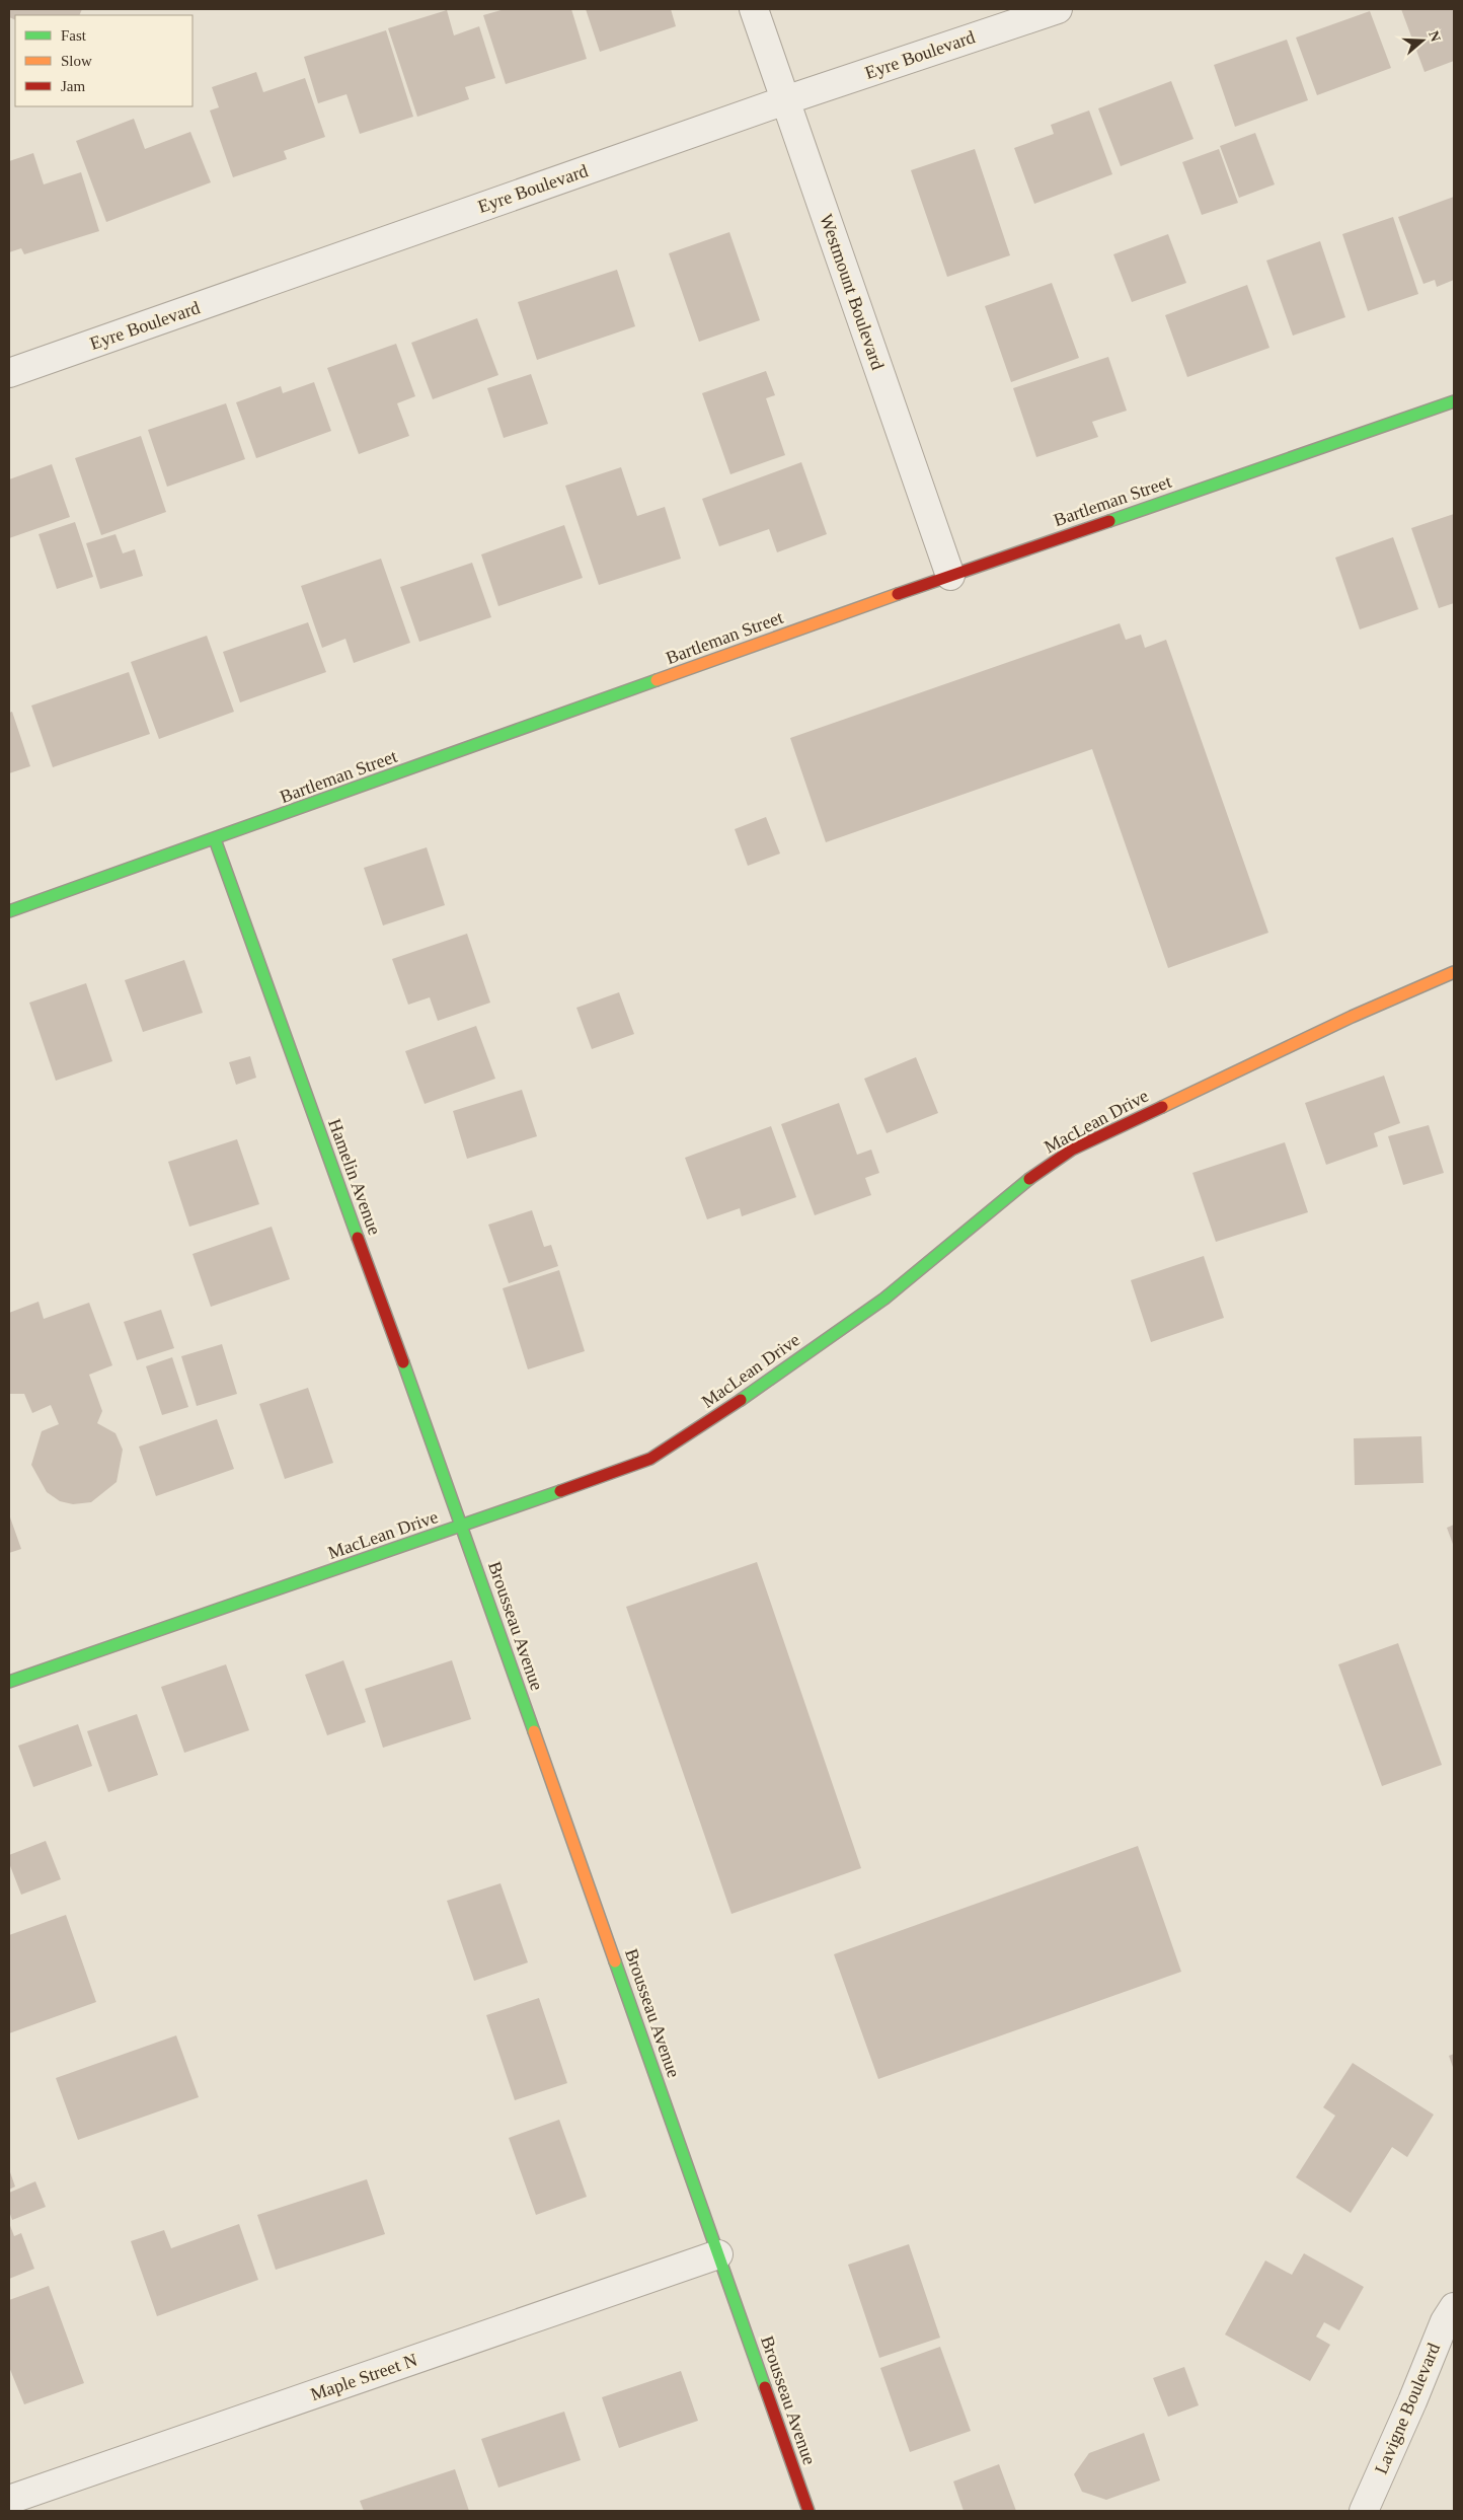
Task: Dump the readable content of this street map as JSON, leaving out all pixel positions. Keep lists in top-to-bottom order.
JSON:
{
  "streets": {
    "street": [
      "Eyre Boulevard",
      "Westmount Boulevard",
      "Bartleman Street",
      "MacLean Drive",
      "Hamelin Avenue",
      "Brousseau Avenue",
      "Maple Street N",
      "Lavigne Boulevard"
    ]
  },
  "crossings": [
    ["Eyre Boulevard", "Westmount Boulevard"],
    ["Westmount Boulevard", "Bartleman Street"],
    ["Bartleman Street", "Hamelin Avenue"],
    ["MacLean Drive", "Hamelin Avenue"],
    ["MacLean Drive", "Brousseau Avenue"],
    ["Hamelin Avenue", "Brousseau Avenue"],
    ["Brousseau Avenue", "Maple Street N"]
  ],
  "legend": ["Fast", "Slow", "Jam"],
  "north": "right"
}
